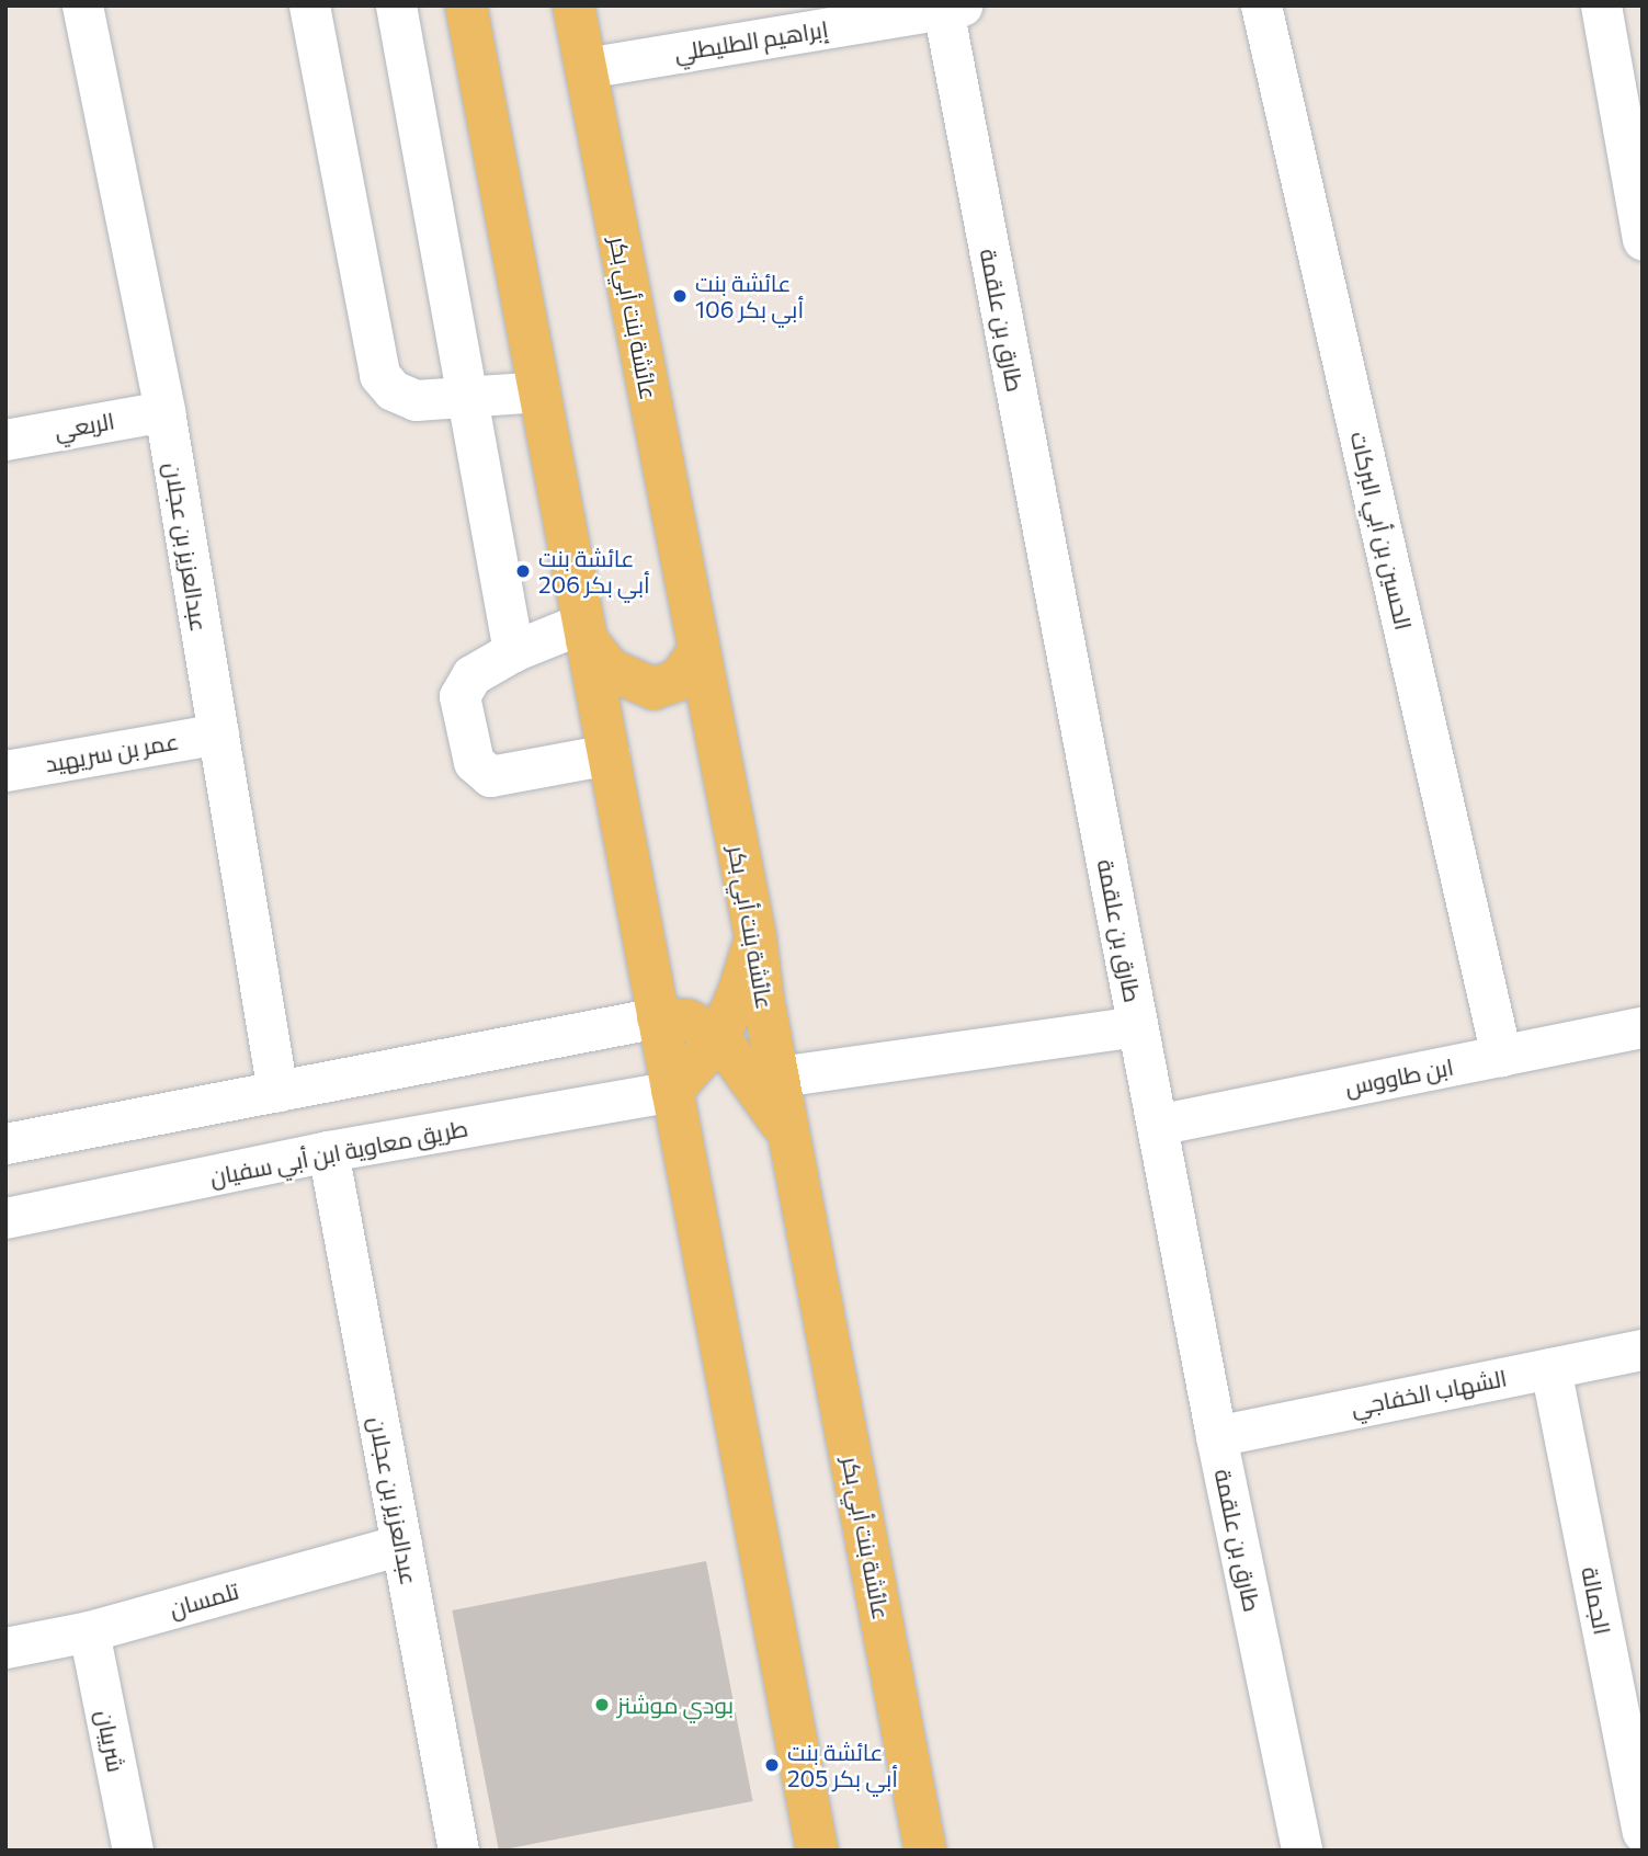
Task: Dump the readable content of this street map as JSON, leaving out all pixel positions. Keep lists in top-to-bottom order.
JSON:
{
  "streets": {
    "main road": ["عائشة بنت أبي بكر"],
    "street": [
      "إبراهيم الطليطلي",
      "طارق بن علقمة",
      "الربعي",
      "الحسين بن أبي البركات",
      "عبدالعزيز بن عجلان",
      "عمر بن سريهيد",
      "ابن طاووس",
      "طريق معاوية ابن أبي سفيان",
      "الشهاب الخفاجي",
      "تلمسان",
      "الجمالة",
      "شريبان"
    ]
  },
  "crossings": [
    ["إبراهيم الطليطلي", "عائشة بنت أبي بكر"],
    ["إبراهيم الطليطلي", "طارق بن علقمة"],
    ["طارق بن علقمة", "ابن طاووس"],
    ["طارق بن علقمة", "الشهاب الخفاجي"],
    ["الربعي", "عبدالعزيز بن عجلان"],
    ["الحسين بن أبي البركات", "ابن طاووس"],
    ["عبدالعزيز بن عجلان", "عمر بن سريهيد"],
    ["عبدالعزيز بن عجلان", "طريق معاوية ابن أبي سفيان"],
    ["عبدالعزيز بن عجلان", "تلمسان"],
    ["الشهاب الخفاجي", "الجمالة"],
    ["تلمسان", "شريبان"]
  ],
  "places": [
    "عائشة بنت أبي بكر 106",
    "عائشة بنت أبي بكر 206",
    "بودي موشنز",
    "عائشة بنت أبي بكر 205"
  ]
}
